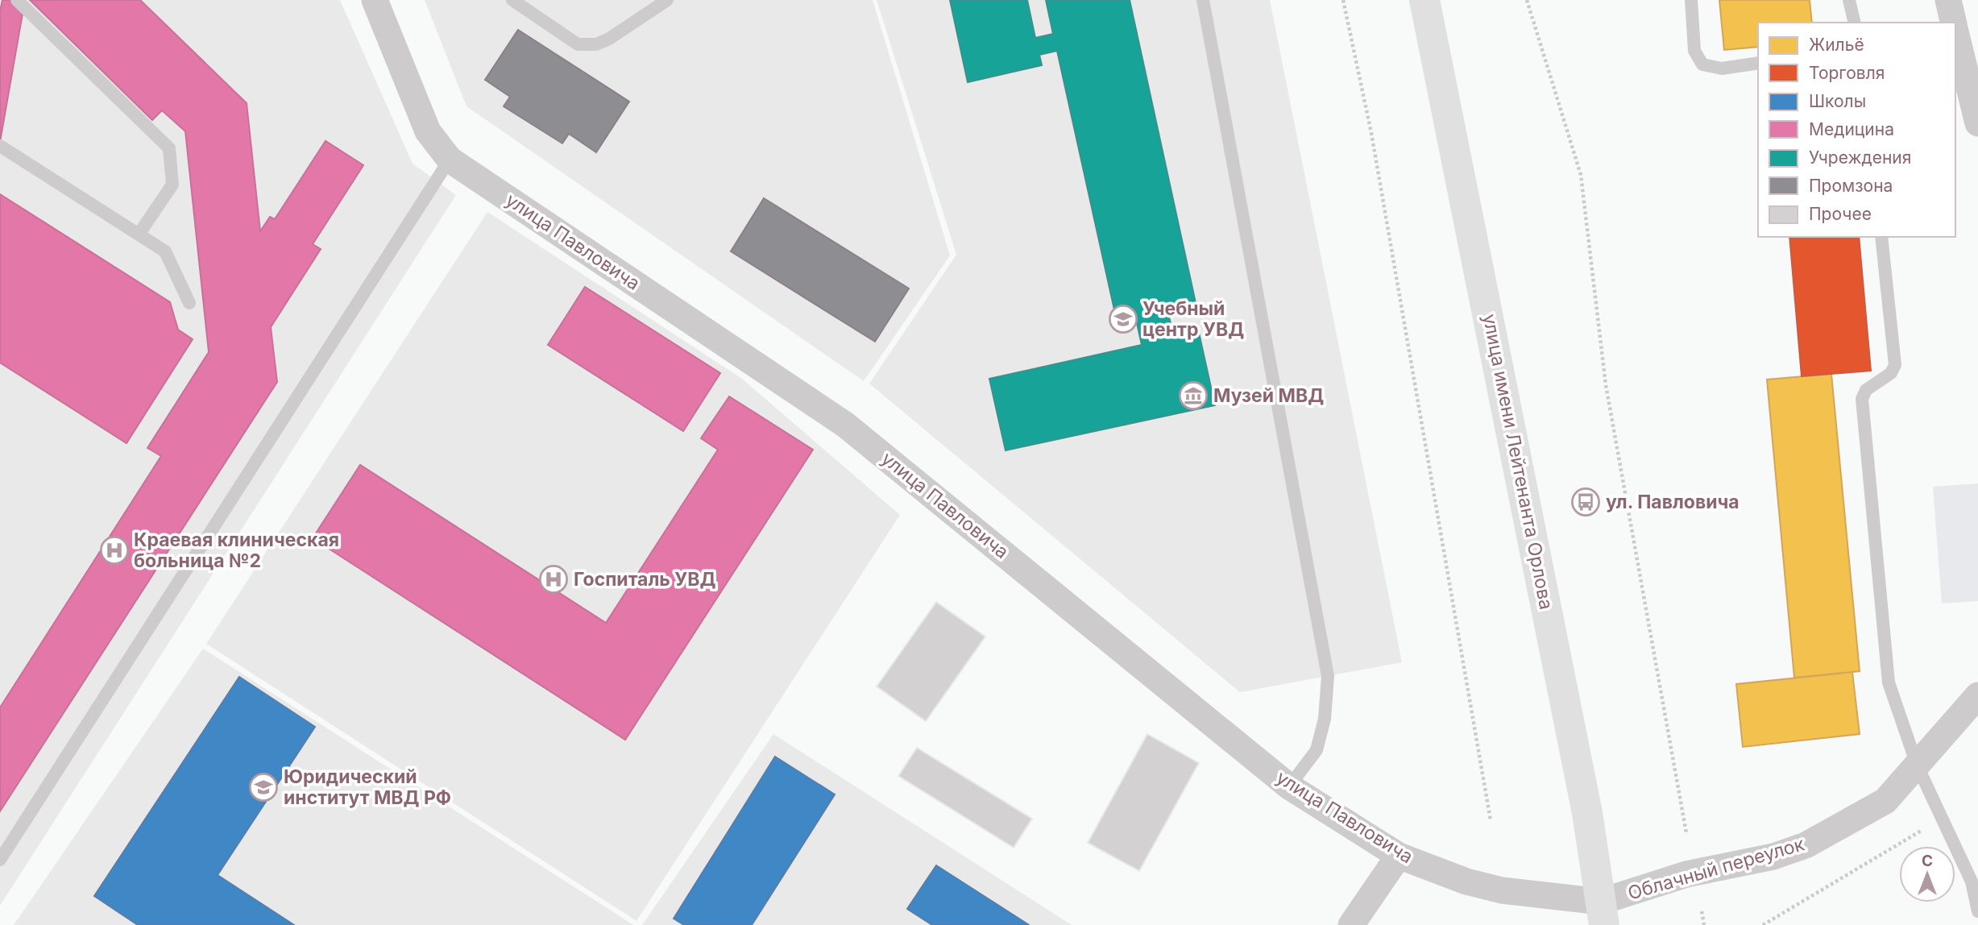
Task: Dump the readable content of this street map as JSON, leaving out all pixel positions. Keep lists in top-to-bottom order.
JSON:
{
  "streets": {
    "main road": ["улица имени Лейтенанта Орлова"],
    "street": ["улица Павловича", "Облачный переулок"]
  },
  "crossings": [
    ["улица Павловича", "улица имени Лейтенанта Орлова"],
    ["улица Павловича", "Облачный переулок"],
    ["улица имени Лейтенанта Орлова", "Облачный переулок"]
  ],
  "places": {
    "school or university": ["Учебный центр УВД", "Юридический институт МВД РФ"],
    "museum": ["Музей МВД"],
    "bus stop": ["ул. Павловича"],
    "hospital": ["Краевая клиническая больница №2", "Госпиталь УВД"]
  },
  "legend": [
    "Жильё",
    "Торговля",
    "Школы",
    "Медицина",
    "Учреждения",
    "Промзона",
    "Прочее"
  ],
  "north": "top"
}
